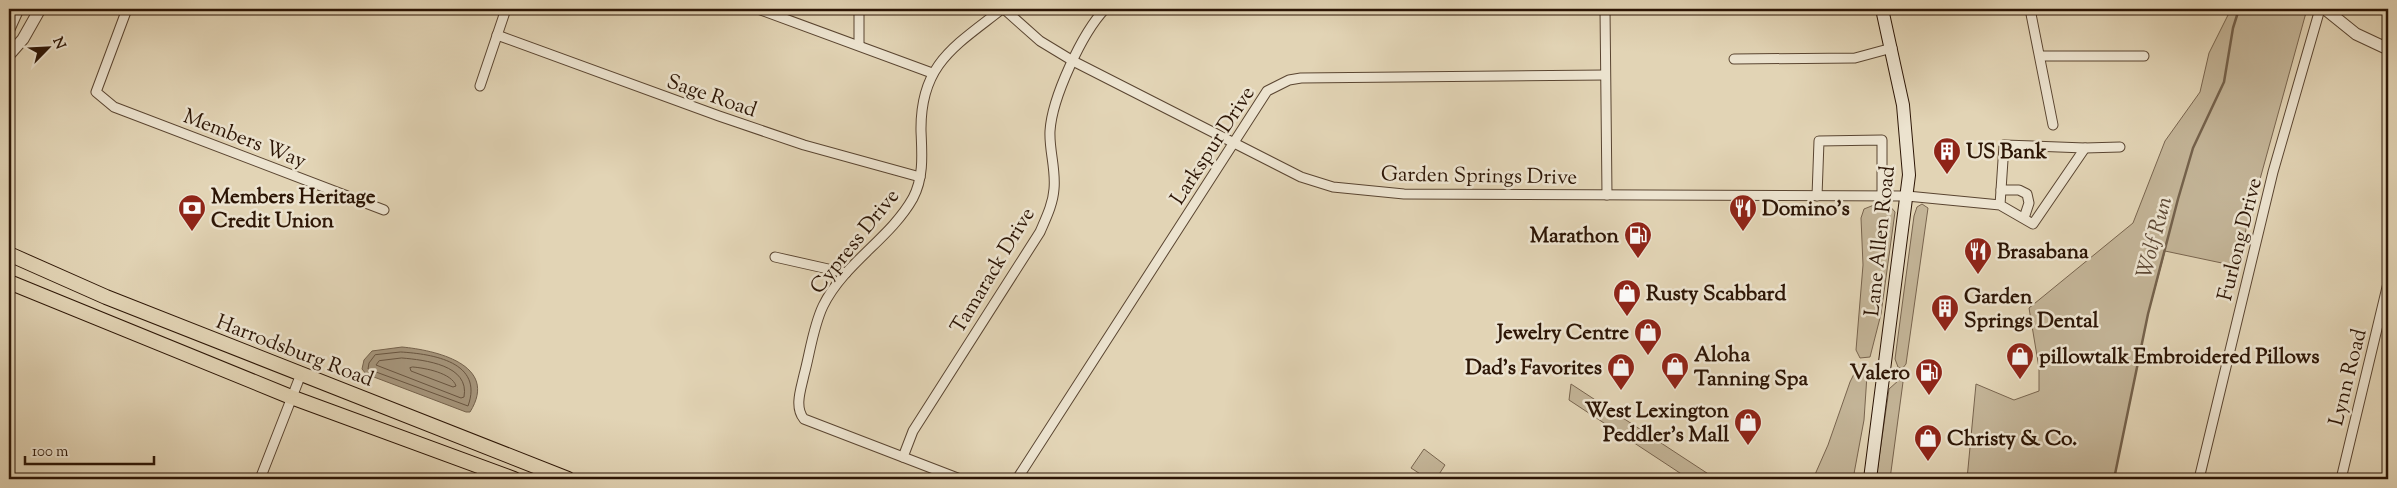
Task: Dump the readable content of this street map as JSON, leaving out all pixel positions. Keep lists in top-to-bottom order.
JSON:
{
  "streets": {
    "main road": ["Lane Allen Road", "Harrodsburg Road"],
    "street": [
      "Sage Road",
      "Members Way",
      "Larkspur Drive",
      "Garden Springs Drive",
      "Furlong Drive",
      "Cypress Drive",
      "Tamarack Drive",
      "Lynn Road"
    ]
  },
  "crossings": [
    ["Sage Road", "Cypress Drive"],
    ["Larkspur Drive", "Garden Springs Drive"],
    ["Garden Springs Drive", "Cypress Drive"],
    ["Garden Springs Drive", "Lane Allen Road"],
    ["Garden Springs Drive", "Tamarack Drive"],
    ["Cypress Drive", "Tamarack Drive"]
  ],
  "water": ["Wolf Run"],
  "places": {
    "building": ["US Bank", "Garden Springs Dental"],
    "bank": ["Members Heritage Credit Union"],
    "restaurant": ["Domino's", "Brasabana"],
    "fuel station": ["Marathon", "Valero"],
    "shop": [
      "Rusty Scabbard",
      "Jewelry Centre",
      "pillowtalk Embroidered Pillows",
      "Aloha Tanning Spa",
      "Dad's Favorites",
      "West Lexington Peddler's Mall",
      "Christy & Co."
    ]
  },
  "scale_bar": "100 m",
  "north": "top right"
}
